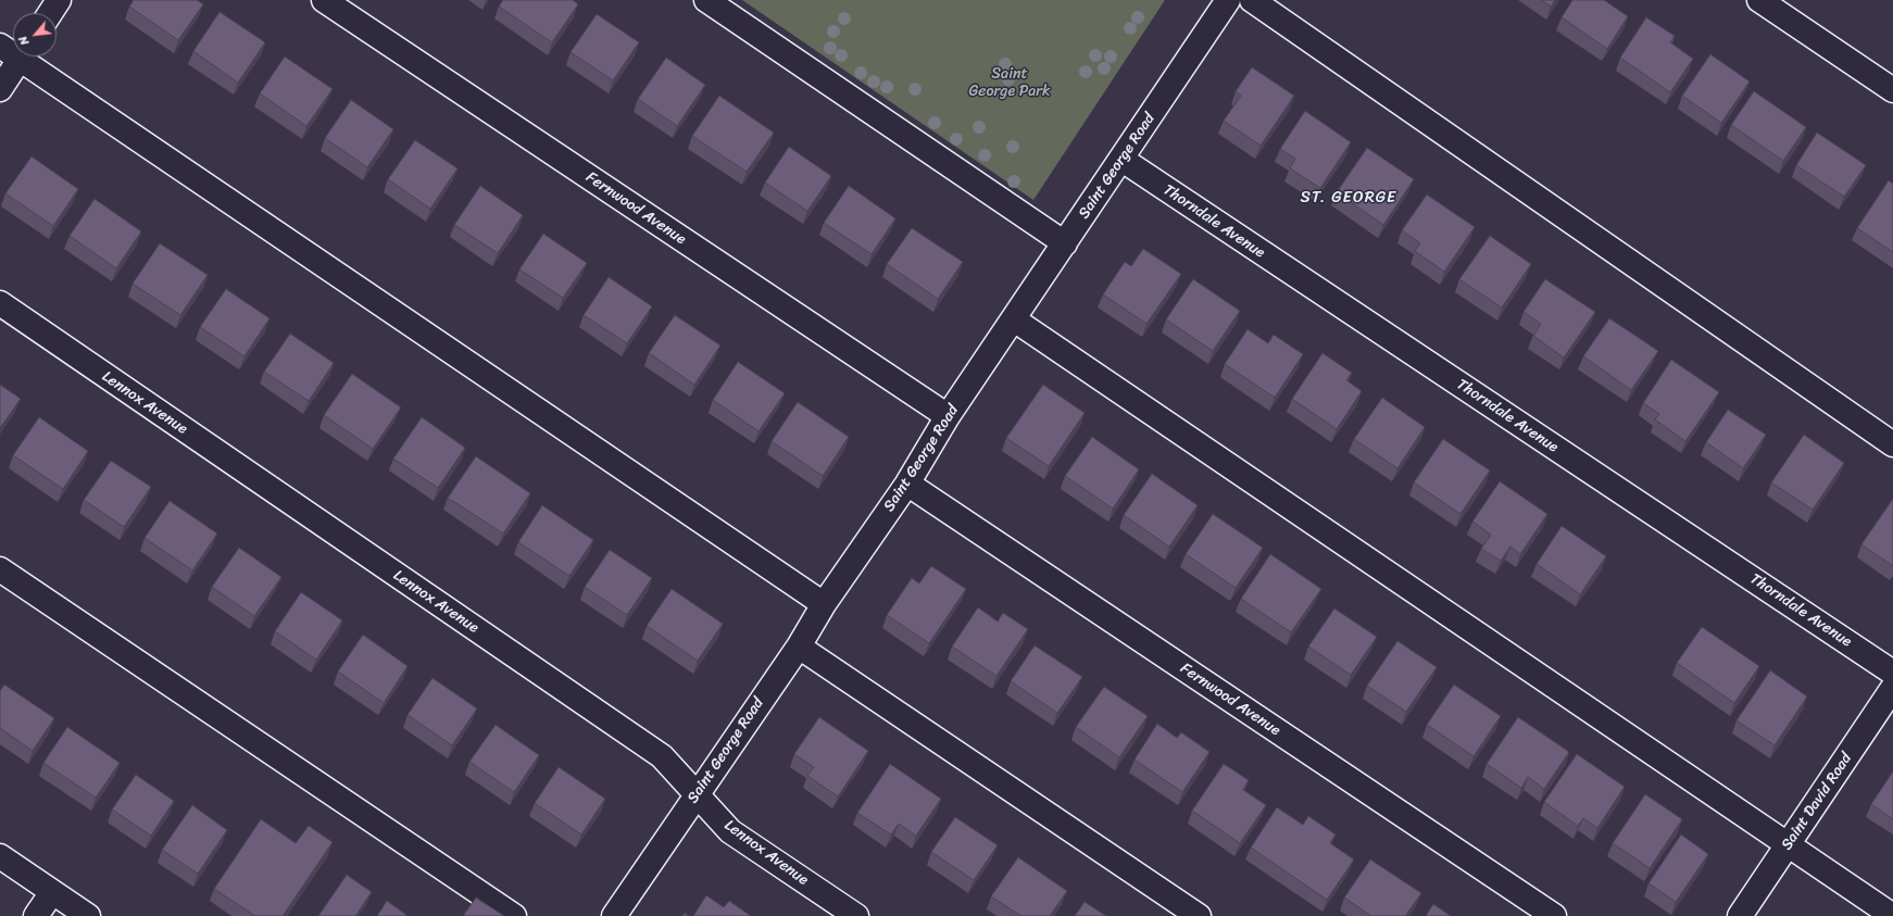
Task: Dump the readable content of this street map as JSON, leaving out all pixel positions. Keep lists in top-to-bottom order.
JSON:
{
  "streets": {
    "street": [
      "Saint George Road",
      "Fernwood Avenue",
      "Thorndale Avenue",
      "Lennox Avenue",
      "Saint David Road"
    ]
  },
  "crossings": [
    ["Saint George Road", "Fernwood Avenue"],
    ["Saint George Road", "Thorndale Avenue"],
    ["Saint George Road", "Lennox Avenue"]
  ],
  "districts": ["ST. GEORGE"],
  "parks": ["Saint George Park"],
  "north": "bottom left"
}
